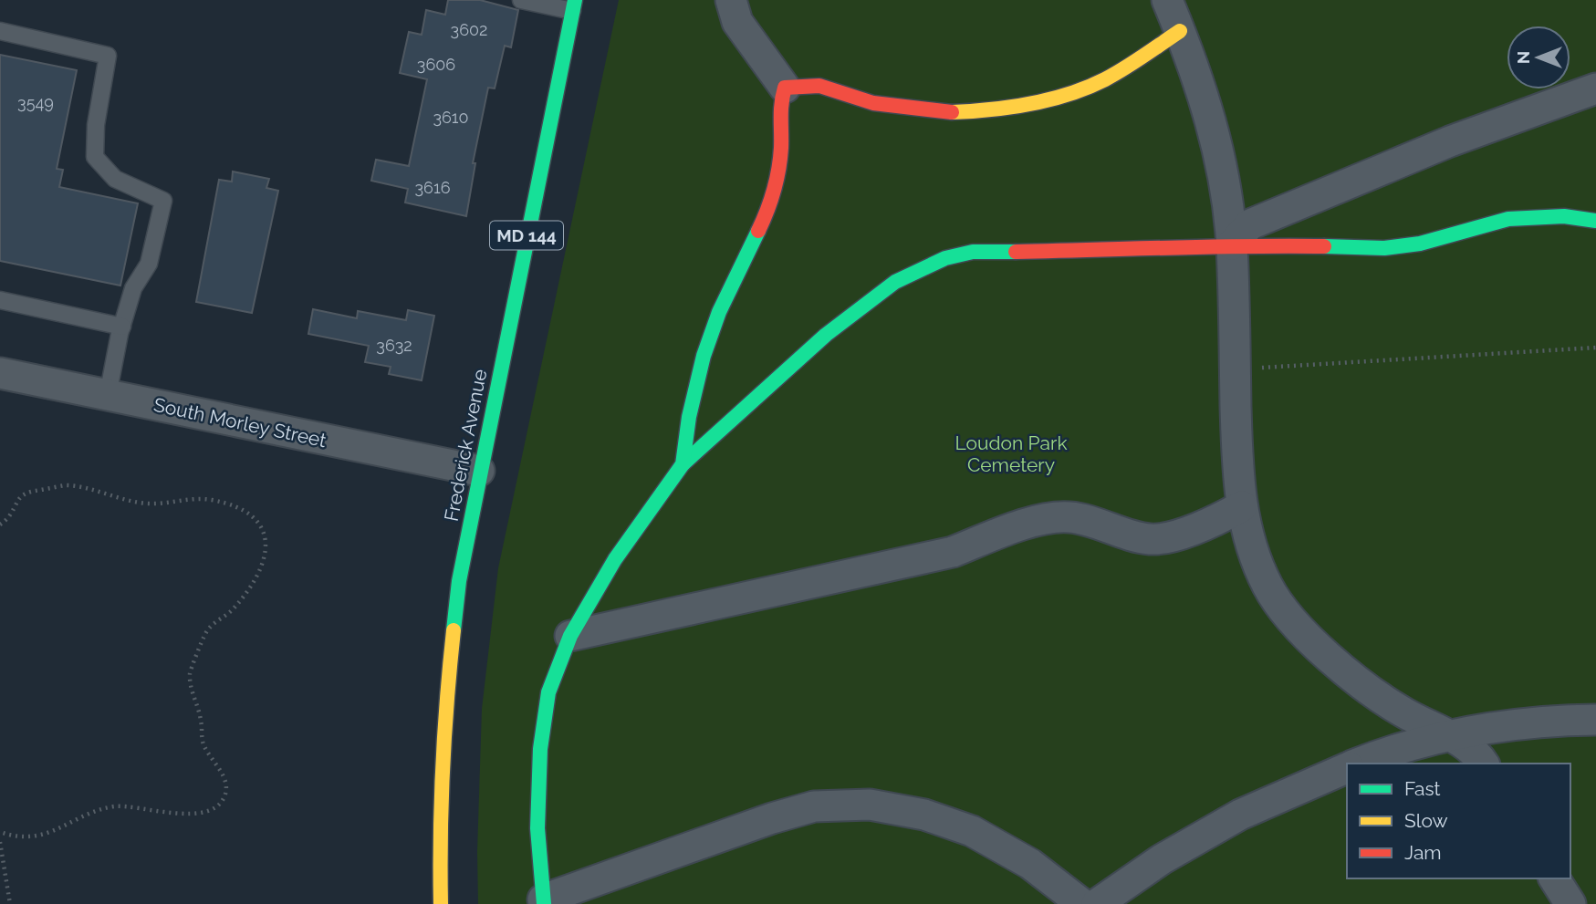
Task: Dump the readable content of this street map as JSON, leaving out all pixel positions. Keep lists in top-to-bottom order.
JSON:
{
  "streets": {
    "street": ["MD 144", "South Morley Street", "Frederick Avenue"]
  },
  "crossings": [
    ["South Morley Street", "Frederick Avenue"]
  ],
  "parks": ["Loudon Park Cemetery"],
  "house_numbers": [
    "3602",
    "3606",
    "3549",
    "3610",
    "3616",
    "3632"
  ],
  "legend": ["Fast", "Slow", "Jam"],
  "north": "left"
}
